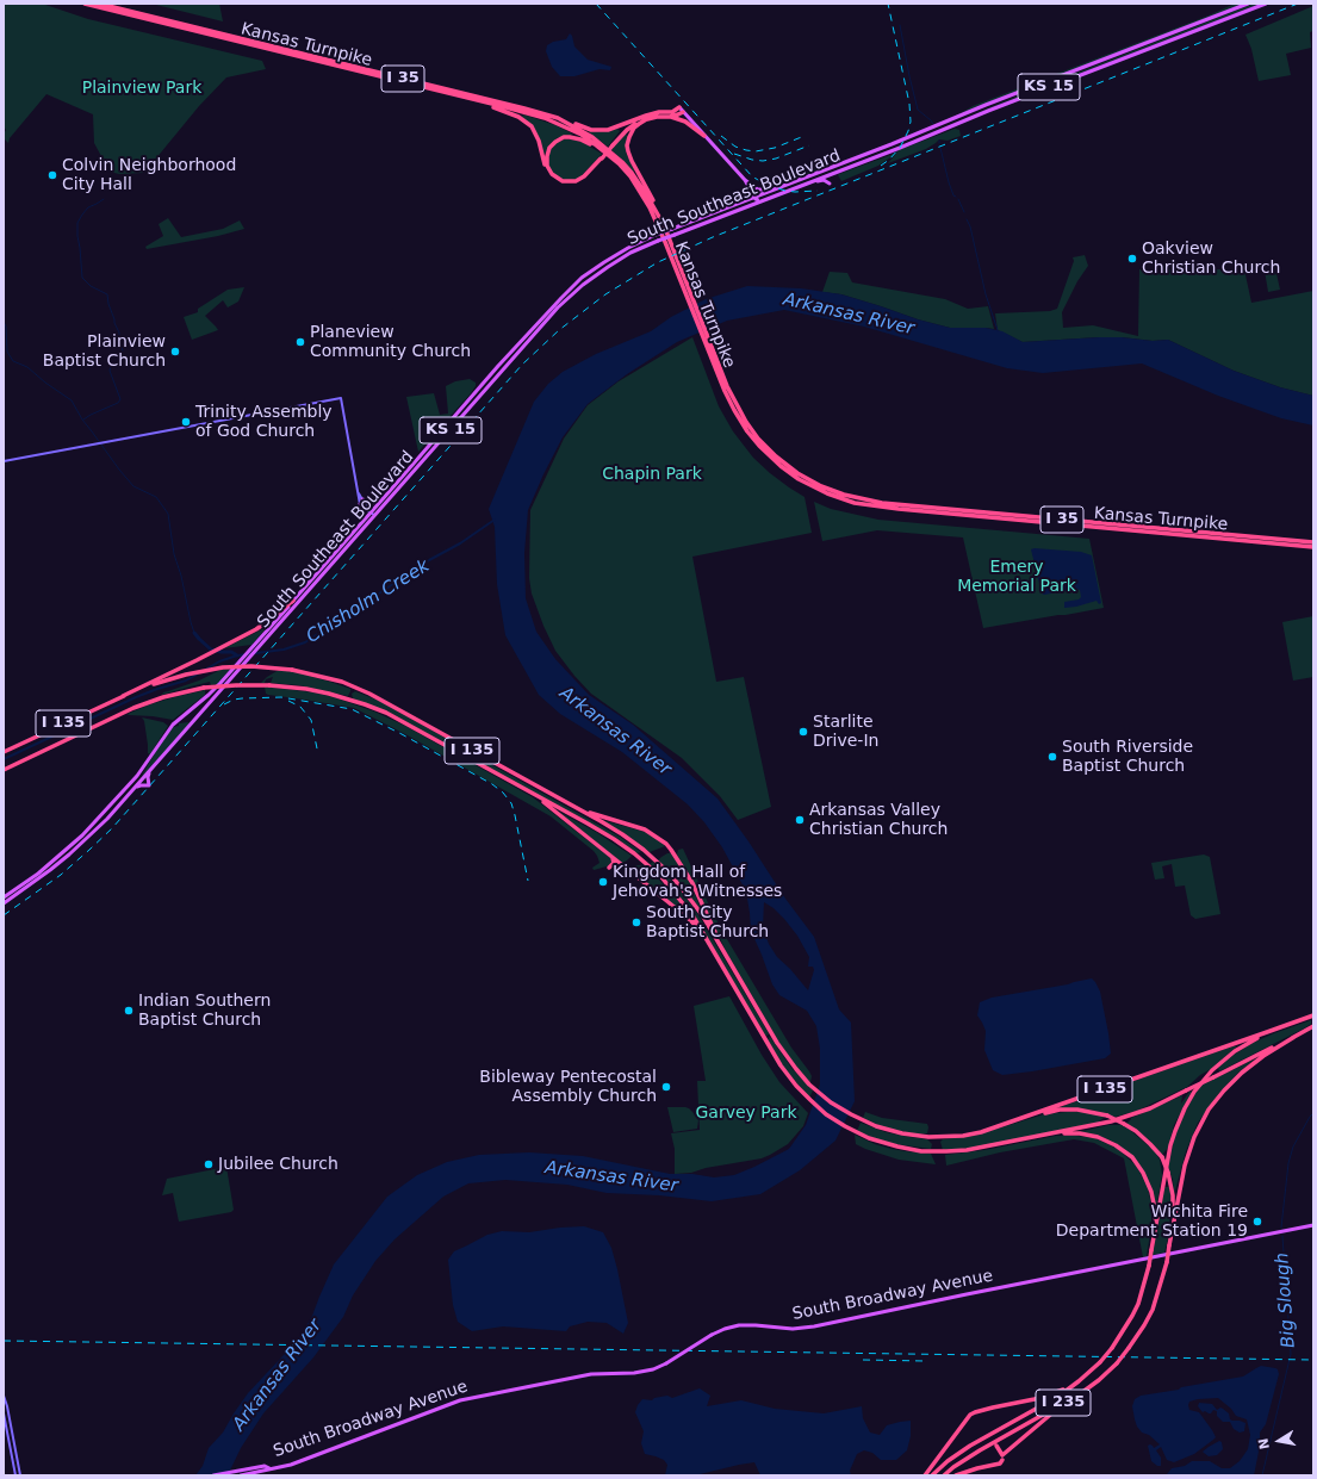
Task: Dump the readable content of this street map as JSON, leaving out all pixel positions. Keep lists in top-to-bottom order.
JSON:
{
  "streets": {
    "highway": [
      "Kansas Turnpike",
      "I 35",
      "I 135",
      "I 235"
    ],
    "main road": ["KS 15", "South Southeast Boulevard", "South Broadway Avenue"]
  },
  "water": ["Arkansas River", "Chisholm Creek", "Big Slough"],
  "parks": [
    "Plainview Park",
    "Chapin Park",
    "Emery Memorial Park",
    "Garvey Park"
  ],
  "places": [
    "Colvin Neighborhood City Hall",
    "Oakview Christian Church",
    "Planeview Community Church",
    "Plainview Baptist Church",
    "Trinity Assembly of God Church",
    "Starlite Drive-In",
    "South Riverside Baptist Church",
    "Arkansas Valley Christian Church",
    "Kingdom Hall of Jehovah's Witnesses",
    "South City Baptist Church",
    "Indian Southern Baptist Church",
    "Bibleway Pentecostal Assembly Church",
    "Jubilee Church",
    "Wichita Fire Department Station 19"
  ],
  "north": "left"
}
